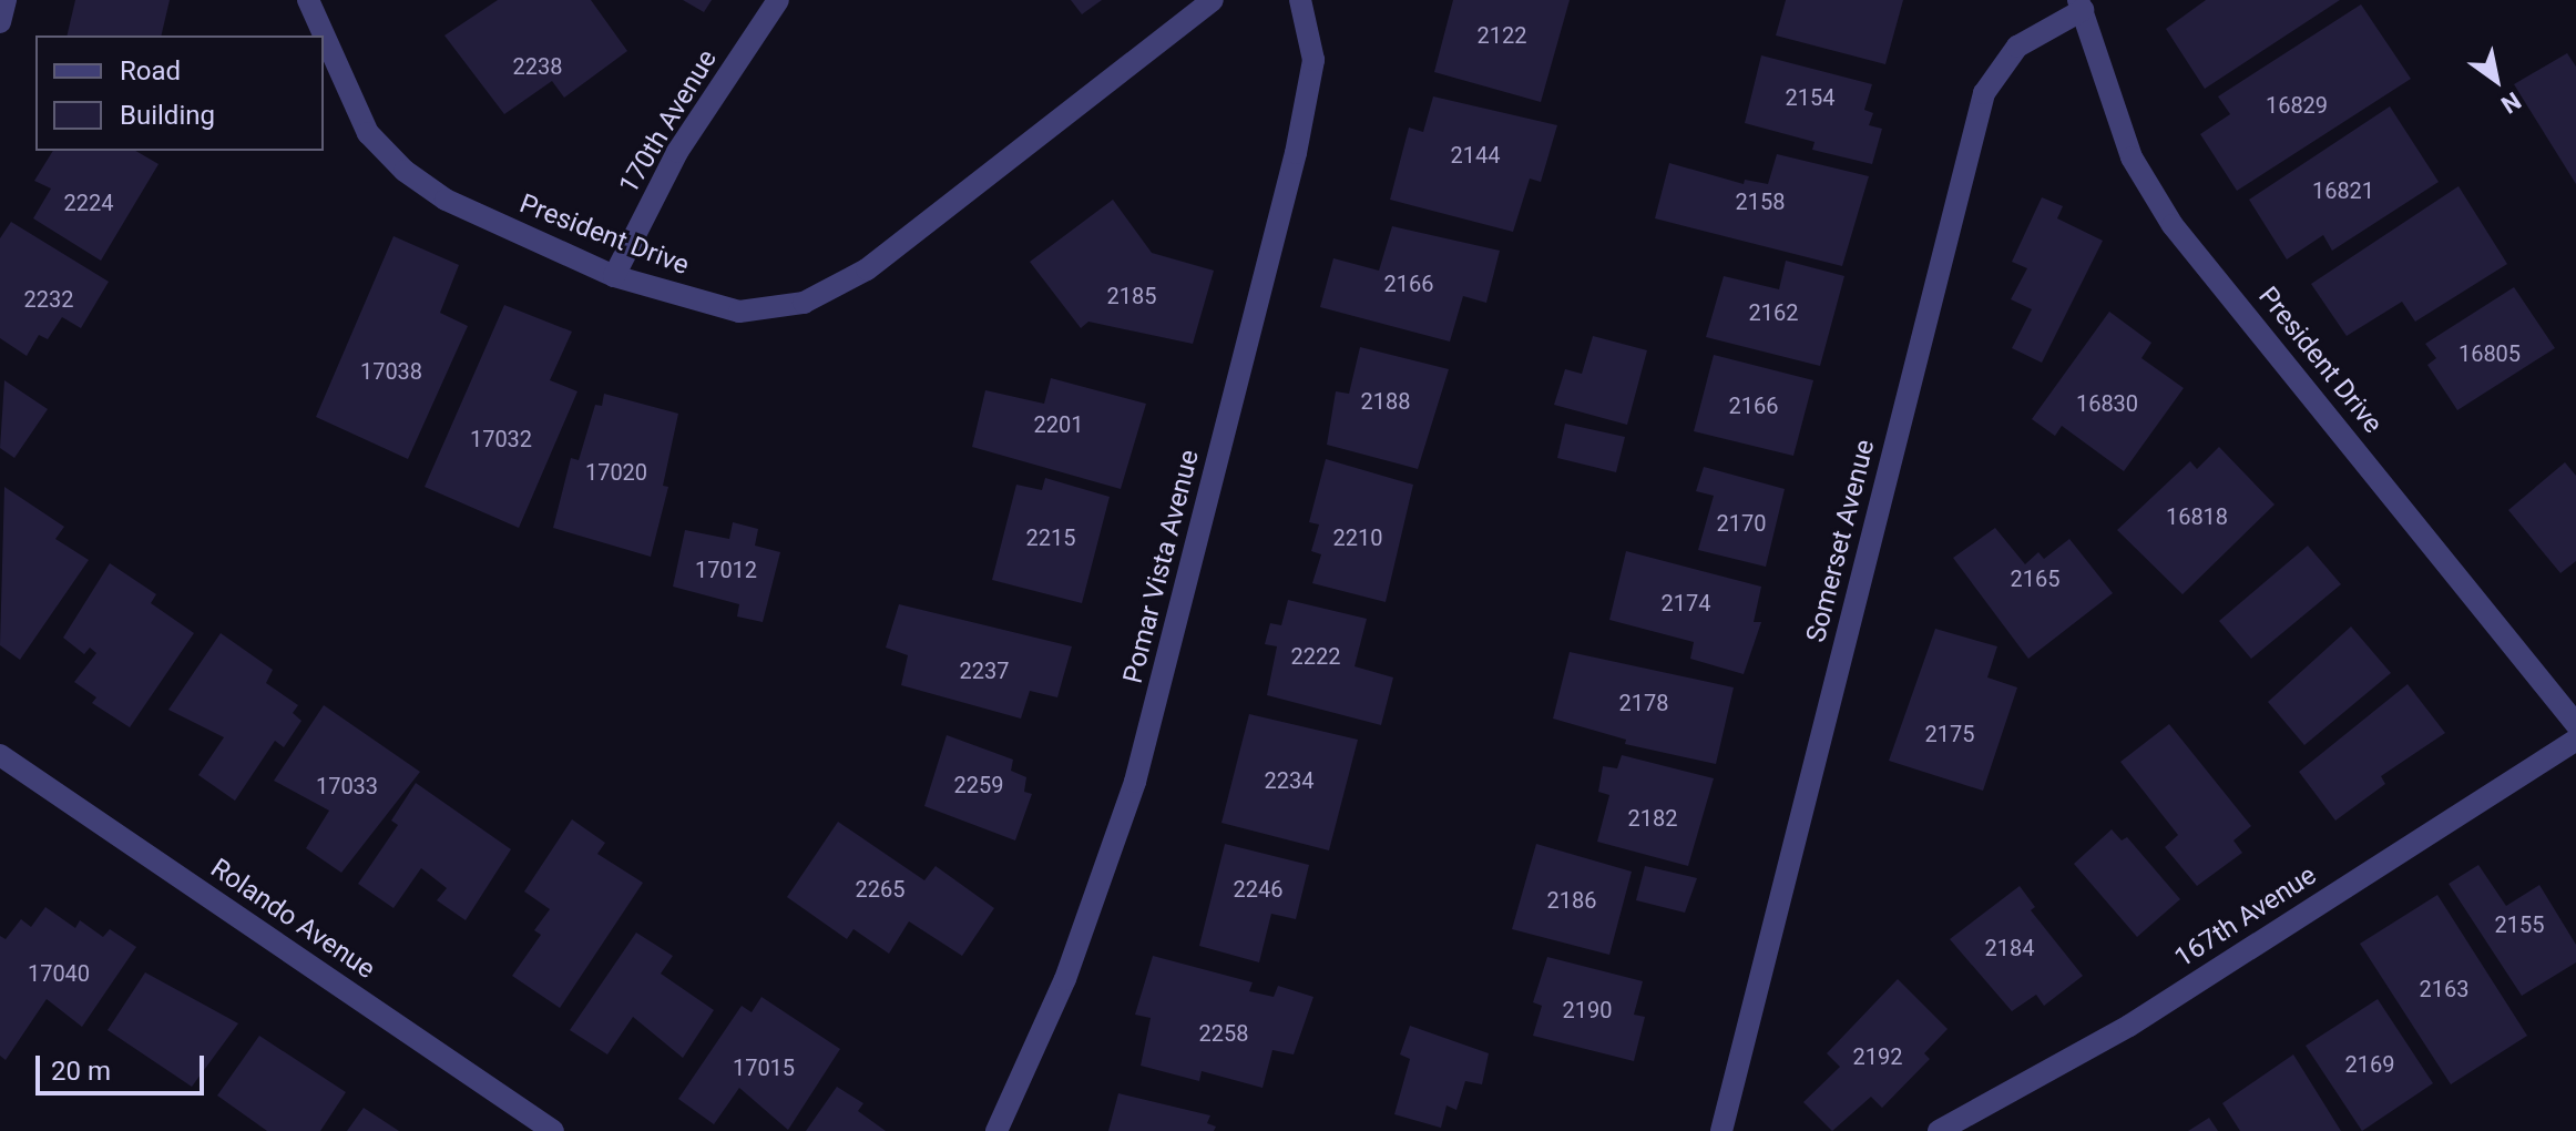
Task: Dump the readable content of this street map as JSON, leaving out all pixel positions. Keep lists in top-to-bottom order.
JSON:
{
  "streets": {
    "street": [
      "170th Avenue",
      "President Drive",
      "Somerset Avenue",
      "Pomar Vista Avenue",
      "167th Avenue",
      "Rolando Avenue"
    ]
  },
  "crossings": [
    ["170th Avenue", "President Drive"],
    ["President Drive", "Somerset Avenue"]
  ],
  "house_numbers": [
    "2122",
    "2238",
    "2154",
    "16829",
    "2144",
    "16821",
    "2158",
    "2224",
    "2166",
    "2185",
    "2232",
    "2162",
    "16805",
    "17038",
    "2188",
    "16830",
    "2166",
    "2201",
    "17032",
    "17020",
    "16818",
    "2170",
    "2215",
    "2210",
    "17012",
    "2165",
    "2174",
    "2222",
    "2237",
    "2178",
    "2175",
    "2234",
    "2259",
    "17033",
    "2182",
    "2265",
    "2246",
    "2186",
    "2155",
    "2184",
    "17040",
    "2163",
    "2190",
    "2258",
    "2192",
    "2169",
    "17015"
  ],
  "legend": ["Road", "Building"],
  "scale_bar": "20 m",
  "north": "bottom right"
}
